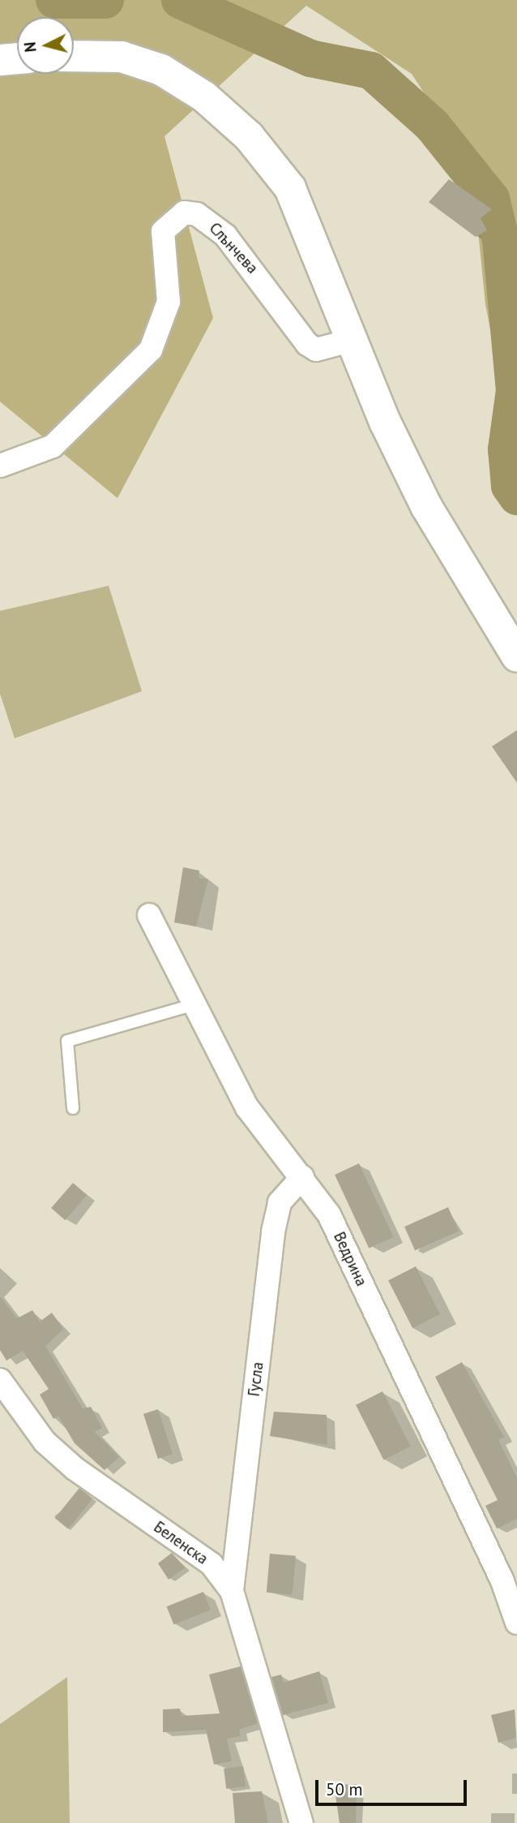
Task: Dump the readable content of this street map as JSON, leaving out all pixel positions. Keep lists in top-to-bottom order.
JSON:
{
  "streets": {
    "street": [
      "Слънчева",
      "Ведрина",
      "Гусла",
      "Беленска"
    ]
  },
  "crossings": [
    ["Ведрина", "Гусла"],
    ["Гусла", "Беленска"]
  ],
  "scale_bar": "50 m",
  "north": "left"
}
